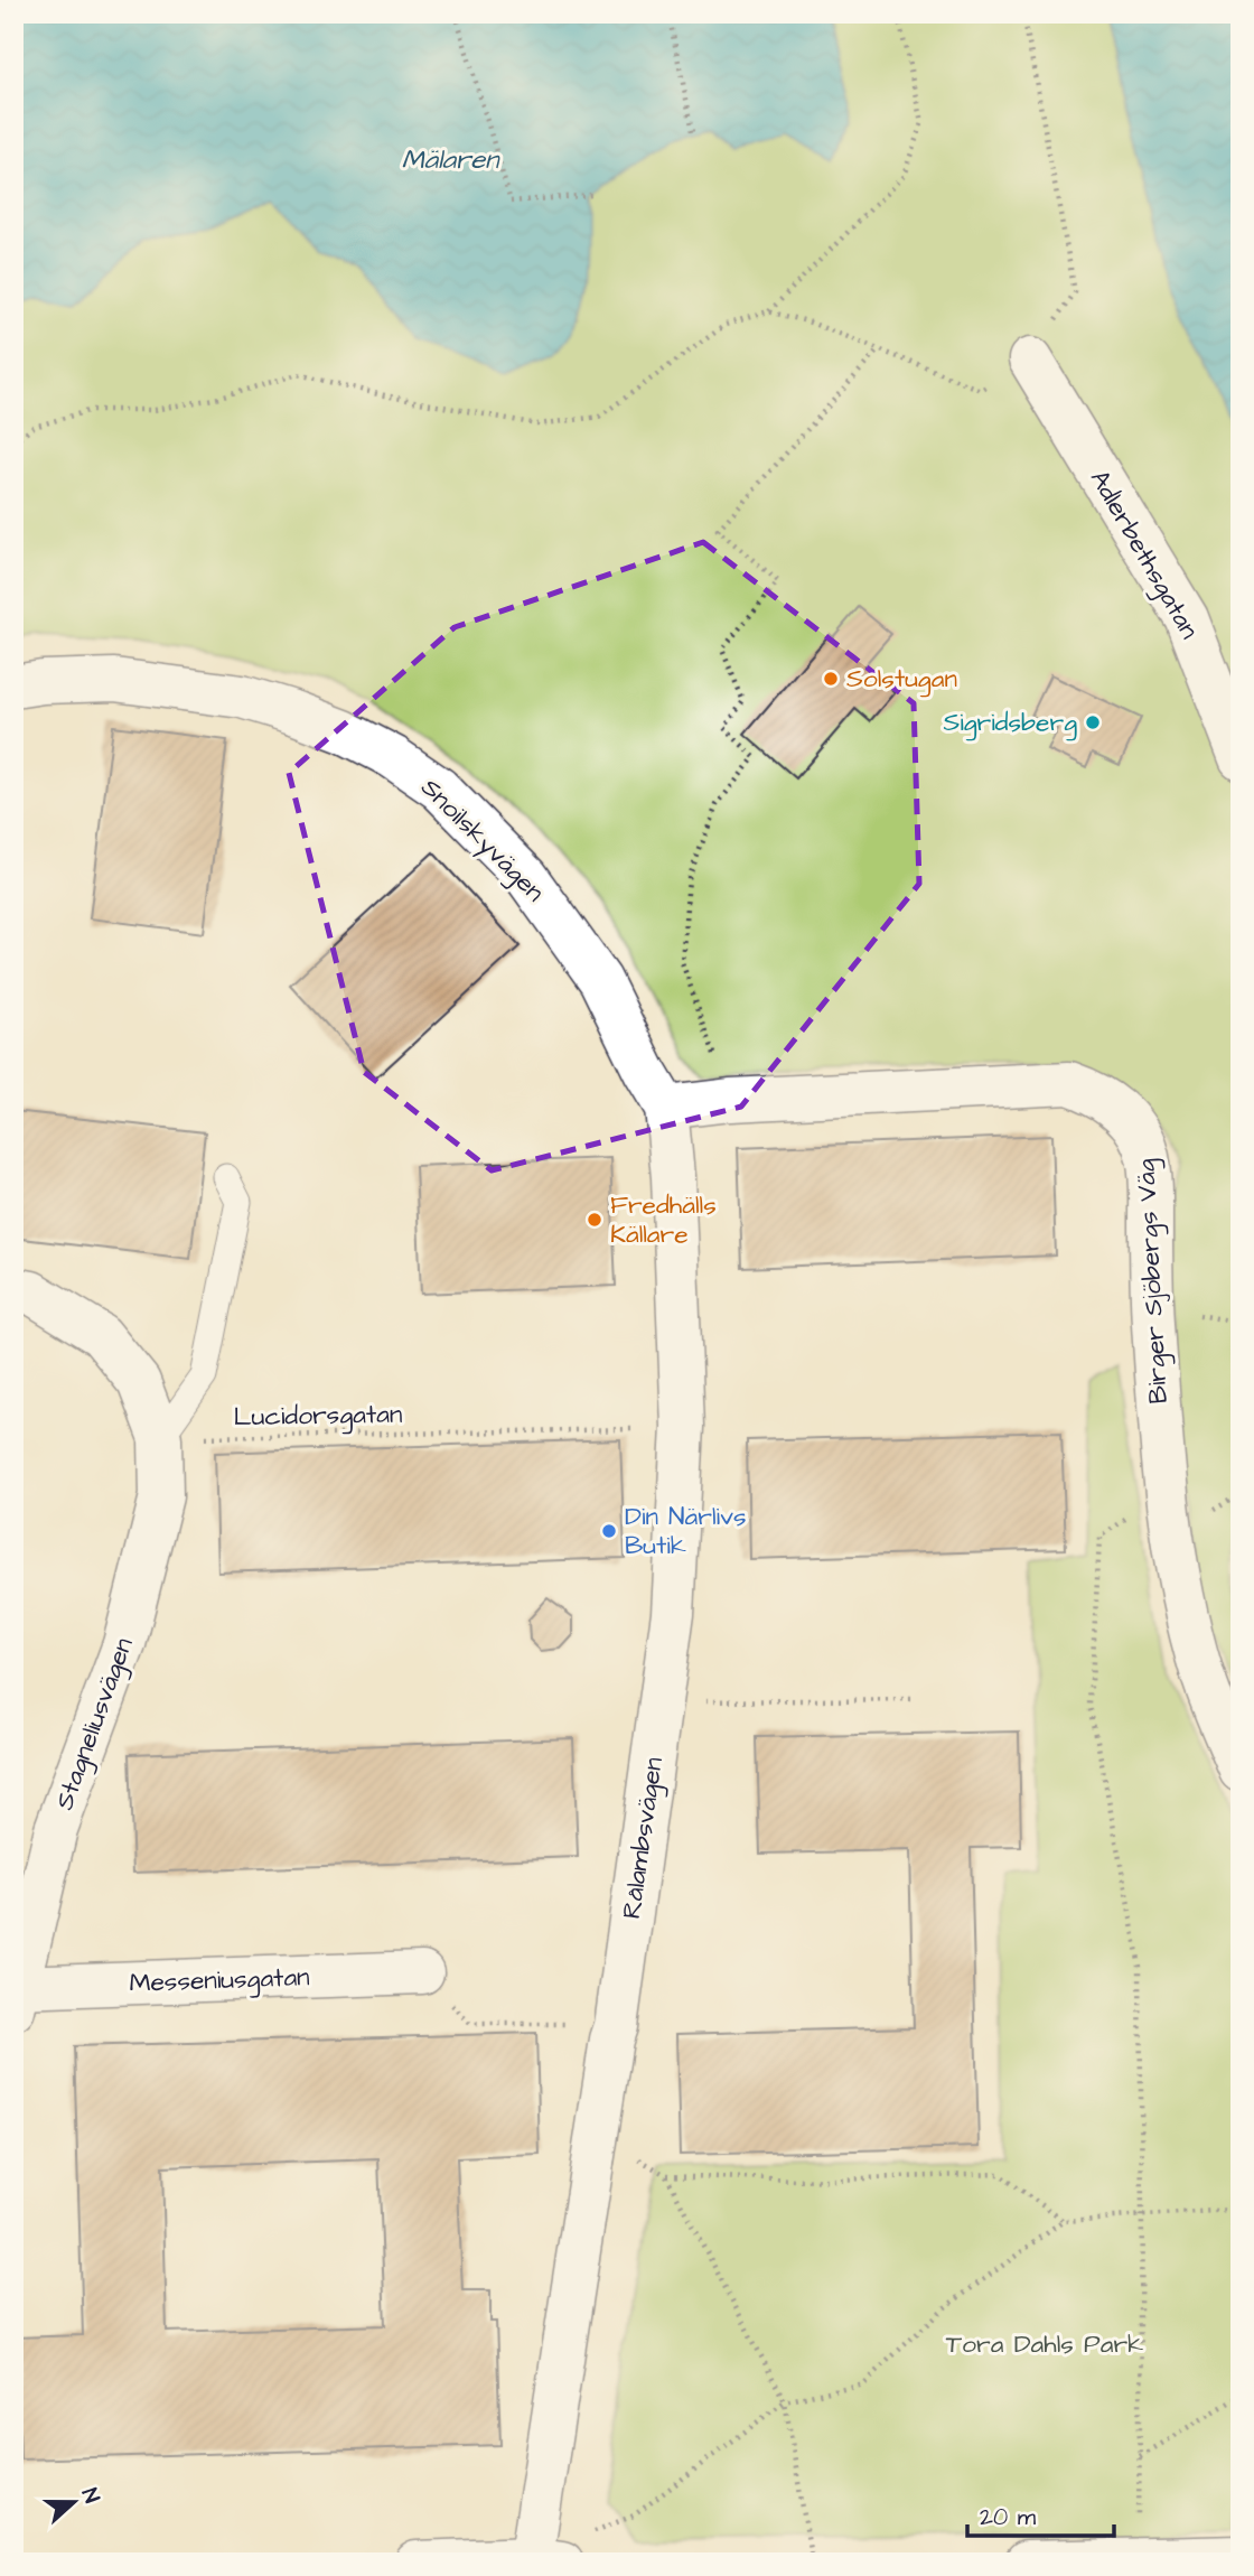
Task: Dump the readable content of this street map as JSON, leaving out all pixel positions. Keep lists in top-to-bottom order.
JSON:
{
  "streets": {
    "street": [
      "Adlerbethsgatan",
      "Snoilskyvägen",
      "Birger Sjöbergs Väg",
      "Stagneliusvägen",
      "Rålambsvägen",
      "Messeniusgatan"
    ],
    "path": ["Lucidorsgatan"]
  },
  "crossings": [
    ["Snoilskyvägen", "Birger Sjöbergs Väg"],
    ["Snoilskyvägen", "Rålambsvägen"],
    ["Birger Sjöbergs Väg", "Rålambsvägen"],
    ["Lucidorsgatan", "Stagneliusvägen"],
    ["Stagneliusvägen", "Messeniusgatan"]
  ],
  "water": ["Mälaren"],
  "parks": ["Tora Dahls Park"],
  "places": [
    "Solstugan",
    "Sigridsberg",
    "Fredhälls Källare",
    "Din Närlivs Butik"
  ],
  "scale_bar": "20 m",
  "north": "right"
}
